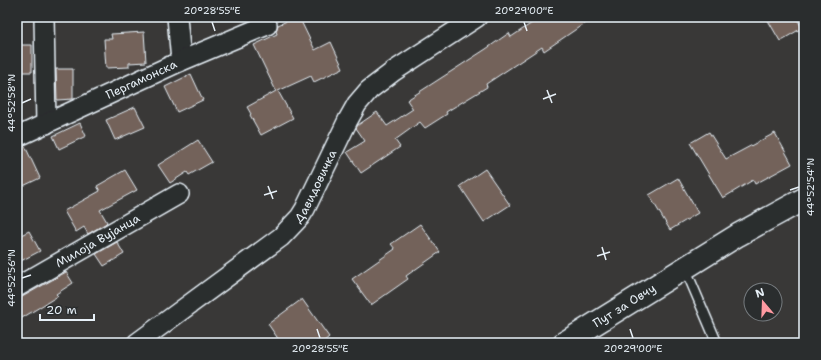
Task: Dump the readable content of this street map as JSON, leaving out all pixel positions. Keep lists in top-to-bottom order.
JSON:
{
  "streets": {
    "street": [
      "Пергамонска",
      "Давидовичка",
      "Милоја Вујанца",
      "Пут за Овчу"
    ]
  },
  "scale_bar": "20 m",
  "north": "top",
  "coordinates": [
    "20°28'55\"E",
    "20°29'00\"E",
    "44°52'58\"N",
    "44°52'54\"N",
    "44°52'56\"N"
  ]
}
